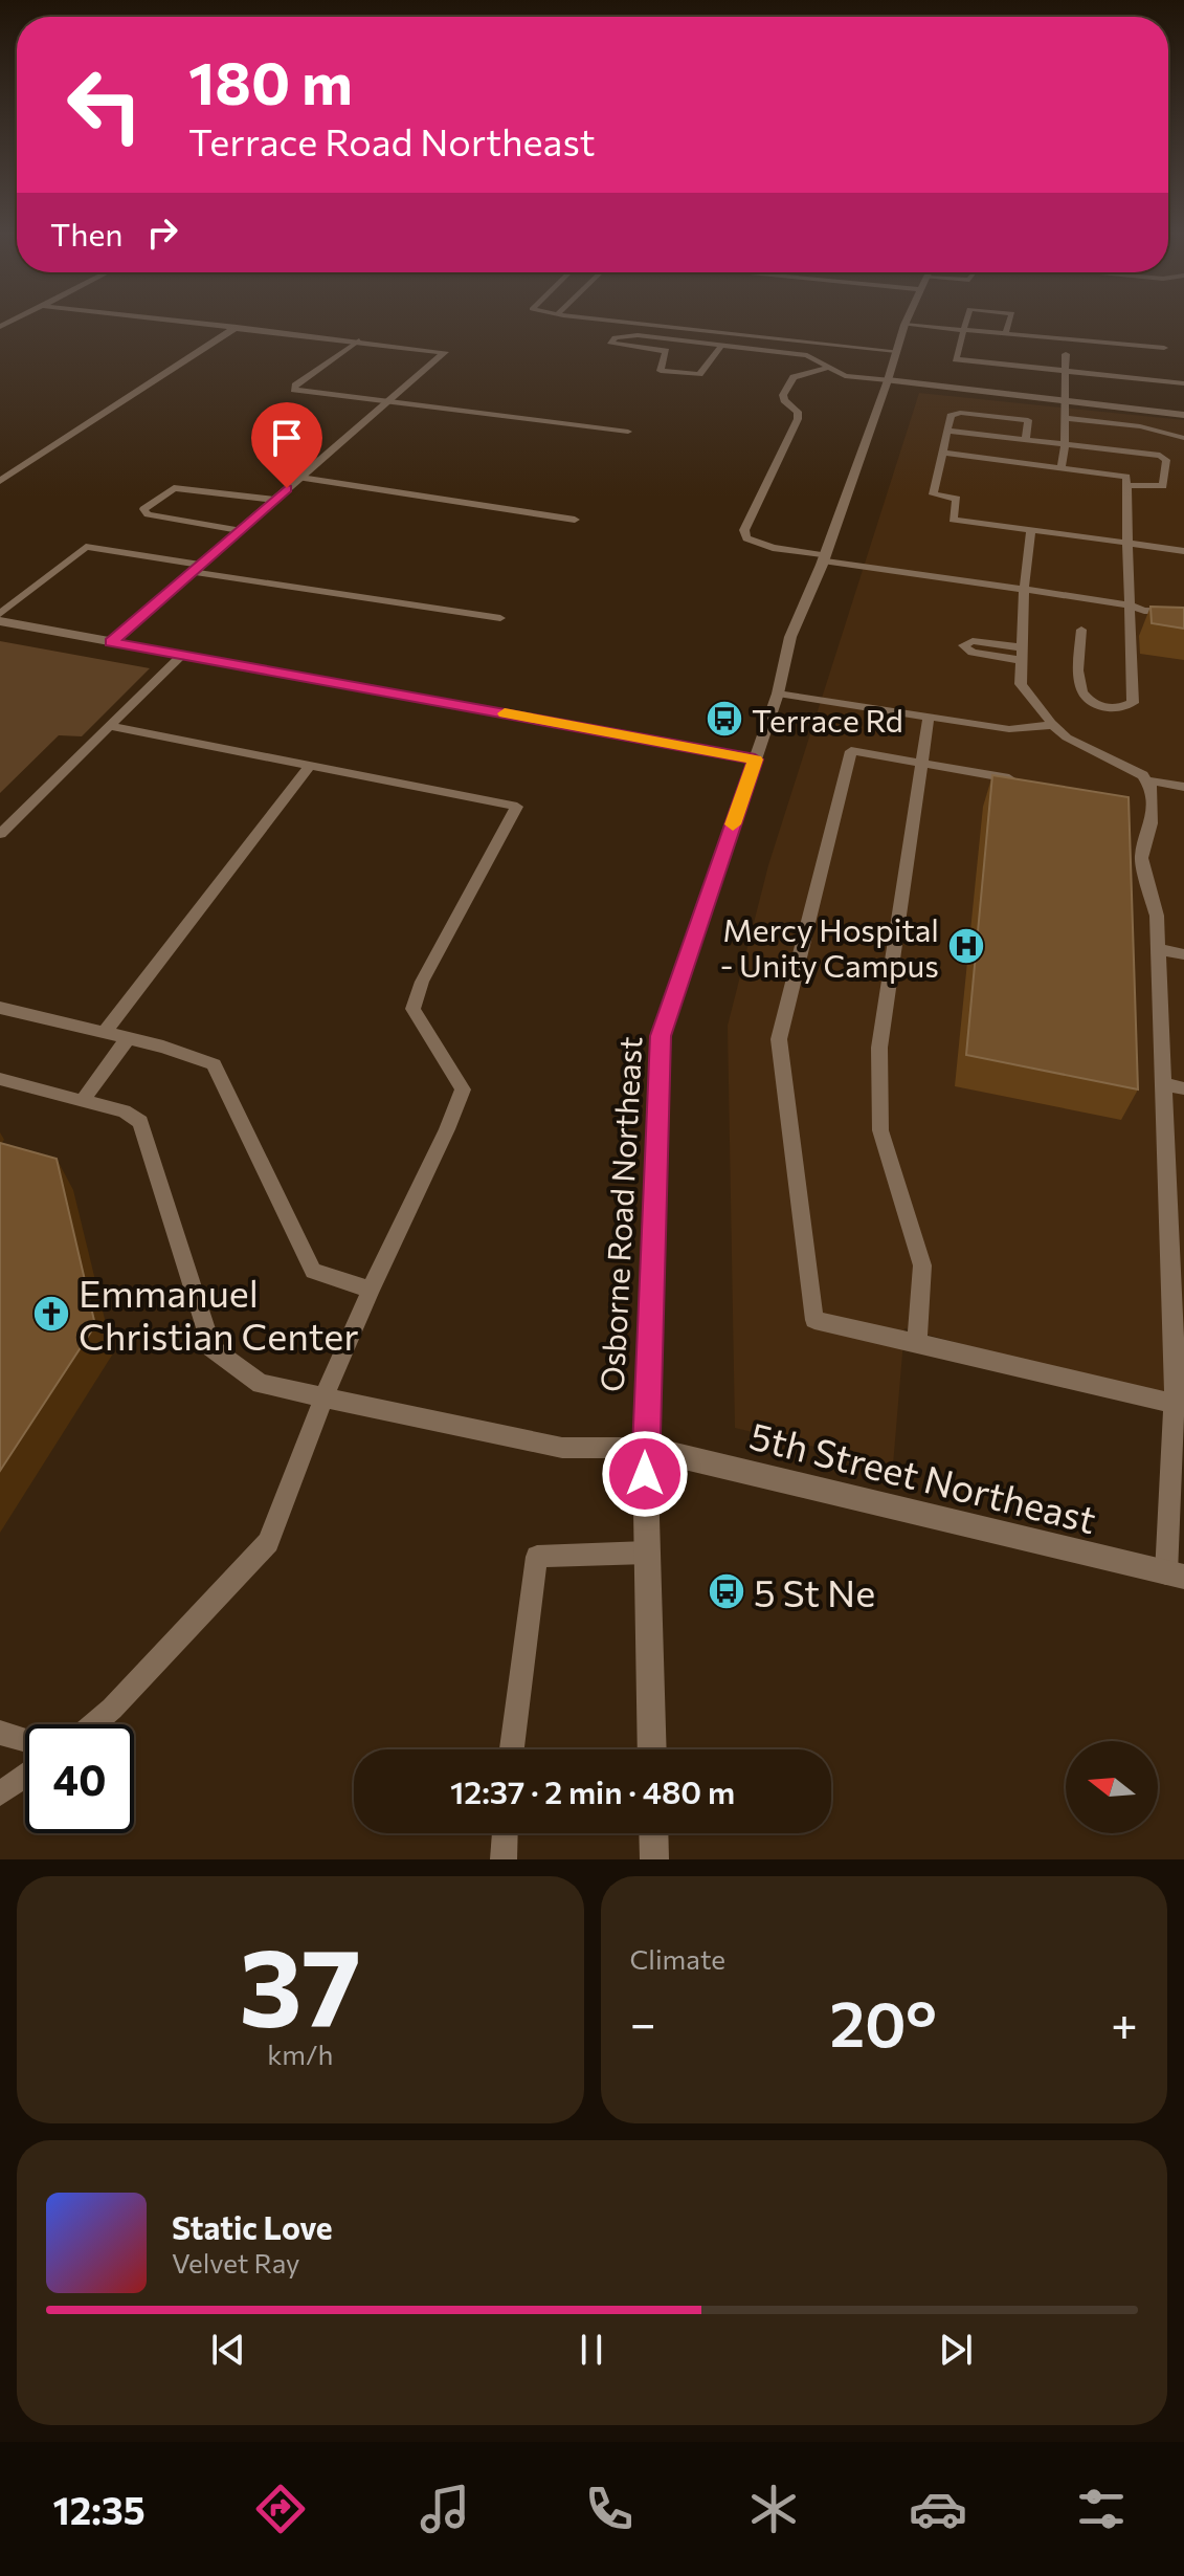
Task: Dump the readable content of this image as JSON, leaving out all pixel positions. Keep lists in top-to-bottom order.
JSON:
{
  "streets": {
    "street": ["Osborne Road Northeast", "5th Street Northeast"]
  },
  "crossings": [
    ["Osborne Road Northeast", "5th Street Northeast"]
  ],
  "places": {
    "bus stop": ["Terrace Rd", "5 St Ne"],
    "hospital": ["Mercy Hospital - Unity Campus"],
    "church": ["Emmanuel Christian Center"]
  },
  "north": "left",
  "page": {
    "turn": ["180 m", "Terrace Road Northeast"],
    "then": "Then",
    "limit": "40",
    "trip": "12:37 · 2 min · 480 m",
    "tile": [
      ["37", "km/h"],
      "Climate"
    ],
    "heat": ["−", "20°", "+"],
    "song": ["Static Love", "Velvet Ray"],
    "tabs": "12:35"
  }
}
